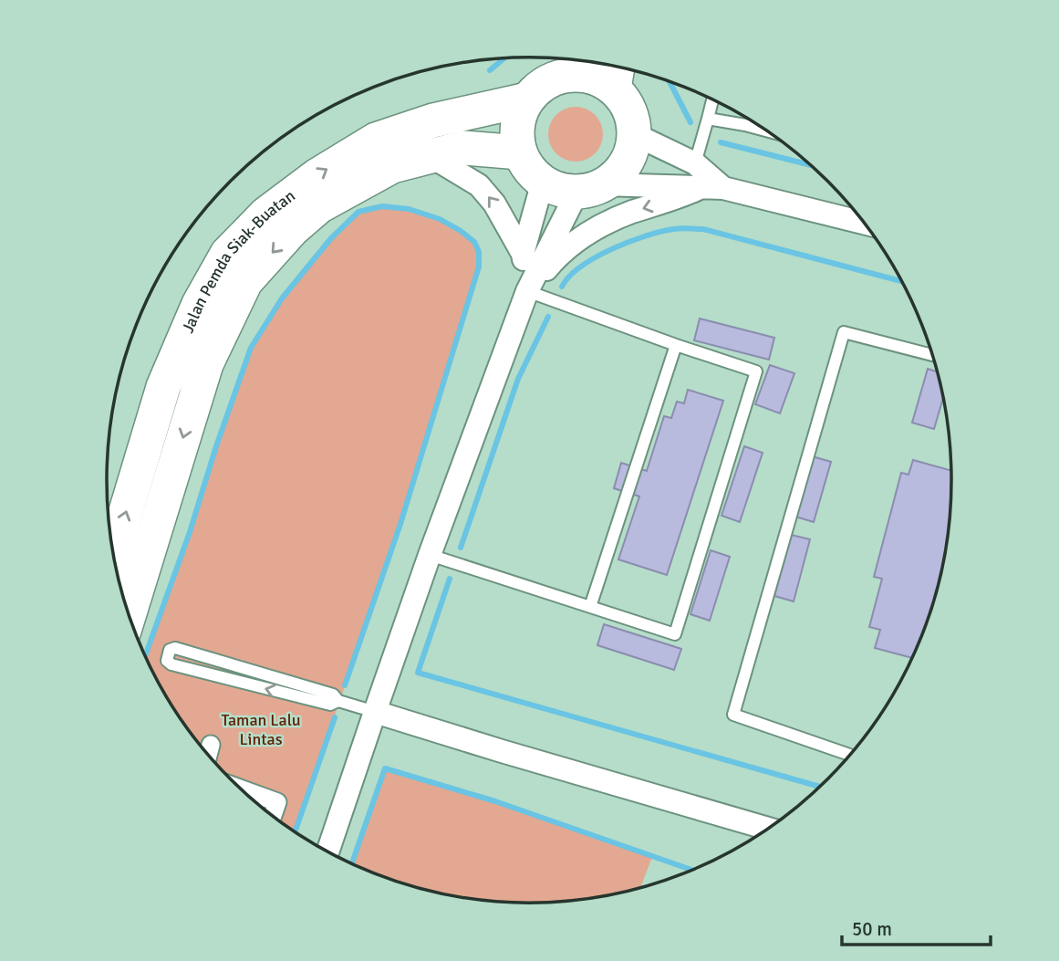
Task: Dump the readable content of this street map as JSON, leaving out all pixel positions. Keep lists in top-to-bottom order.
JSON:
{
  "streets": {
    "main road": ["Jalan Pemda Siak-Buatan"]
  },
  "parks": ["Taman Lalu Lintas"],
  "scale_bar": "50 m"
}
